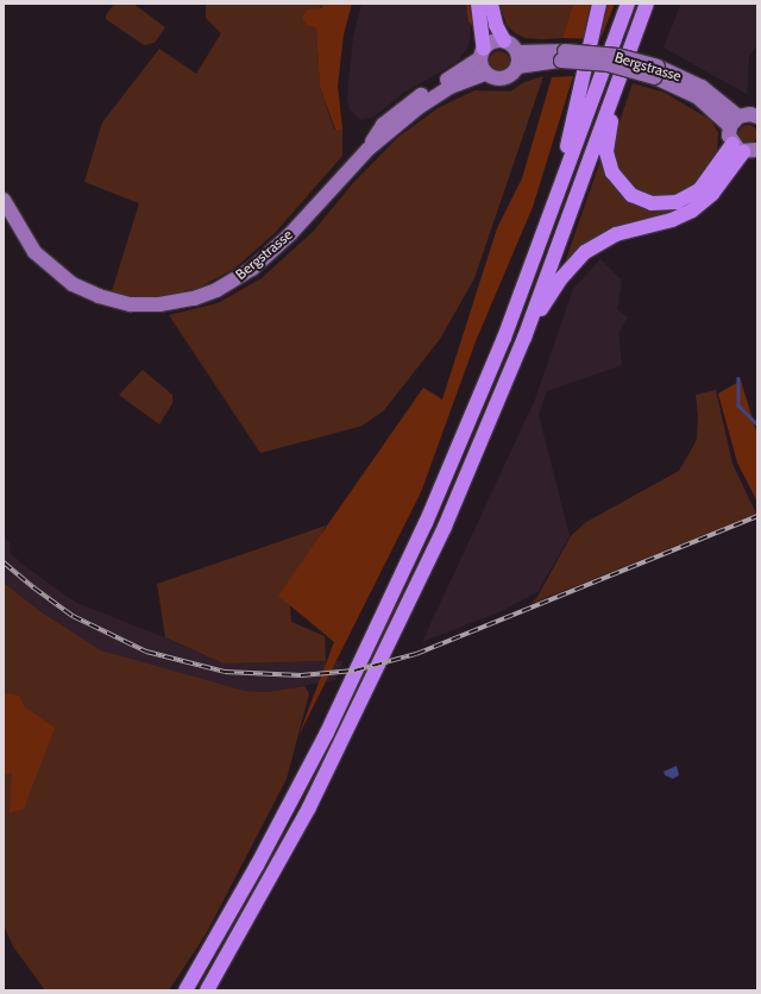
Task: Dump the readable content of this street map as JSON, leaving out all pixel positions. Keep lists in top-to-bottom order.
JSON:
{
  "streets": {
    "main road": ["Bergstrasse"]
  }
}
